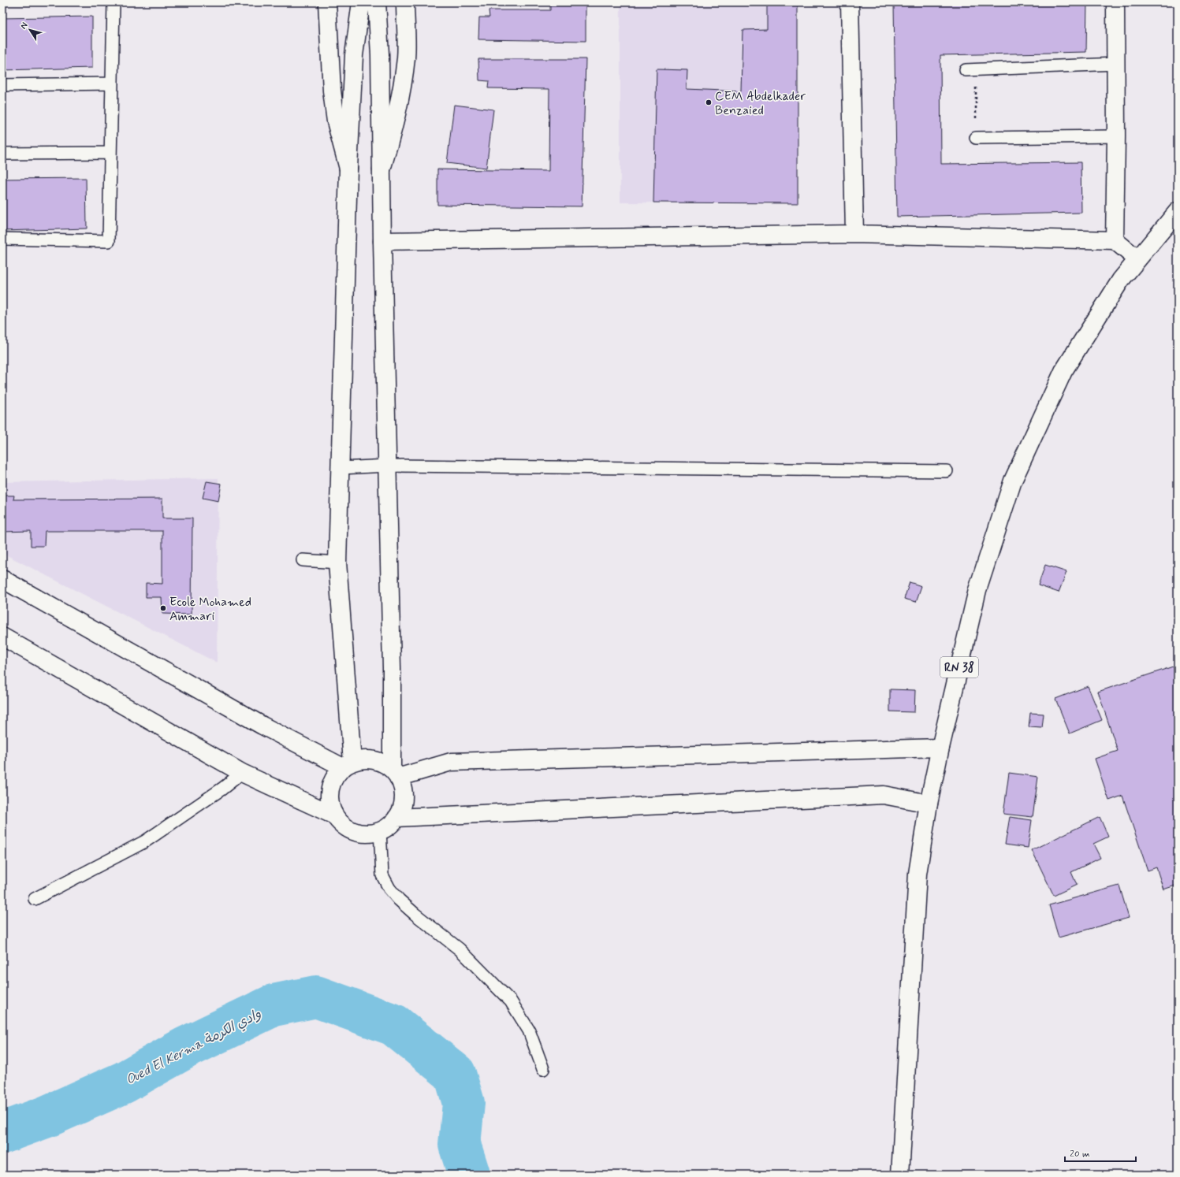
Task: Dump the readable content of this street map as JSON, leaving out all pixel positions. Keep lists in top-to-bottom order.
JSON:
{
  "streets": {
    "main road": ["RN 38"]
  },
  "water": ["Oued El Kerma وادي الكرمة"],
  "places": ["CEM Abdelkader Benzaied", "Ecole Mohamed Ammari"],
  "scale_bar": "20 m",
  "north": "top left"
}
